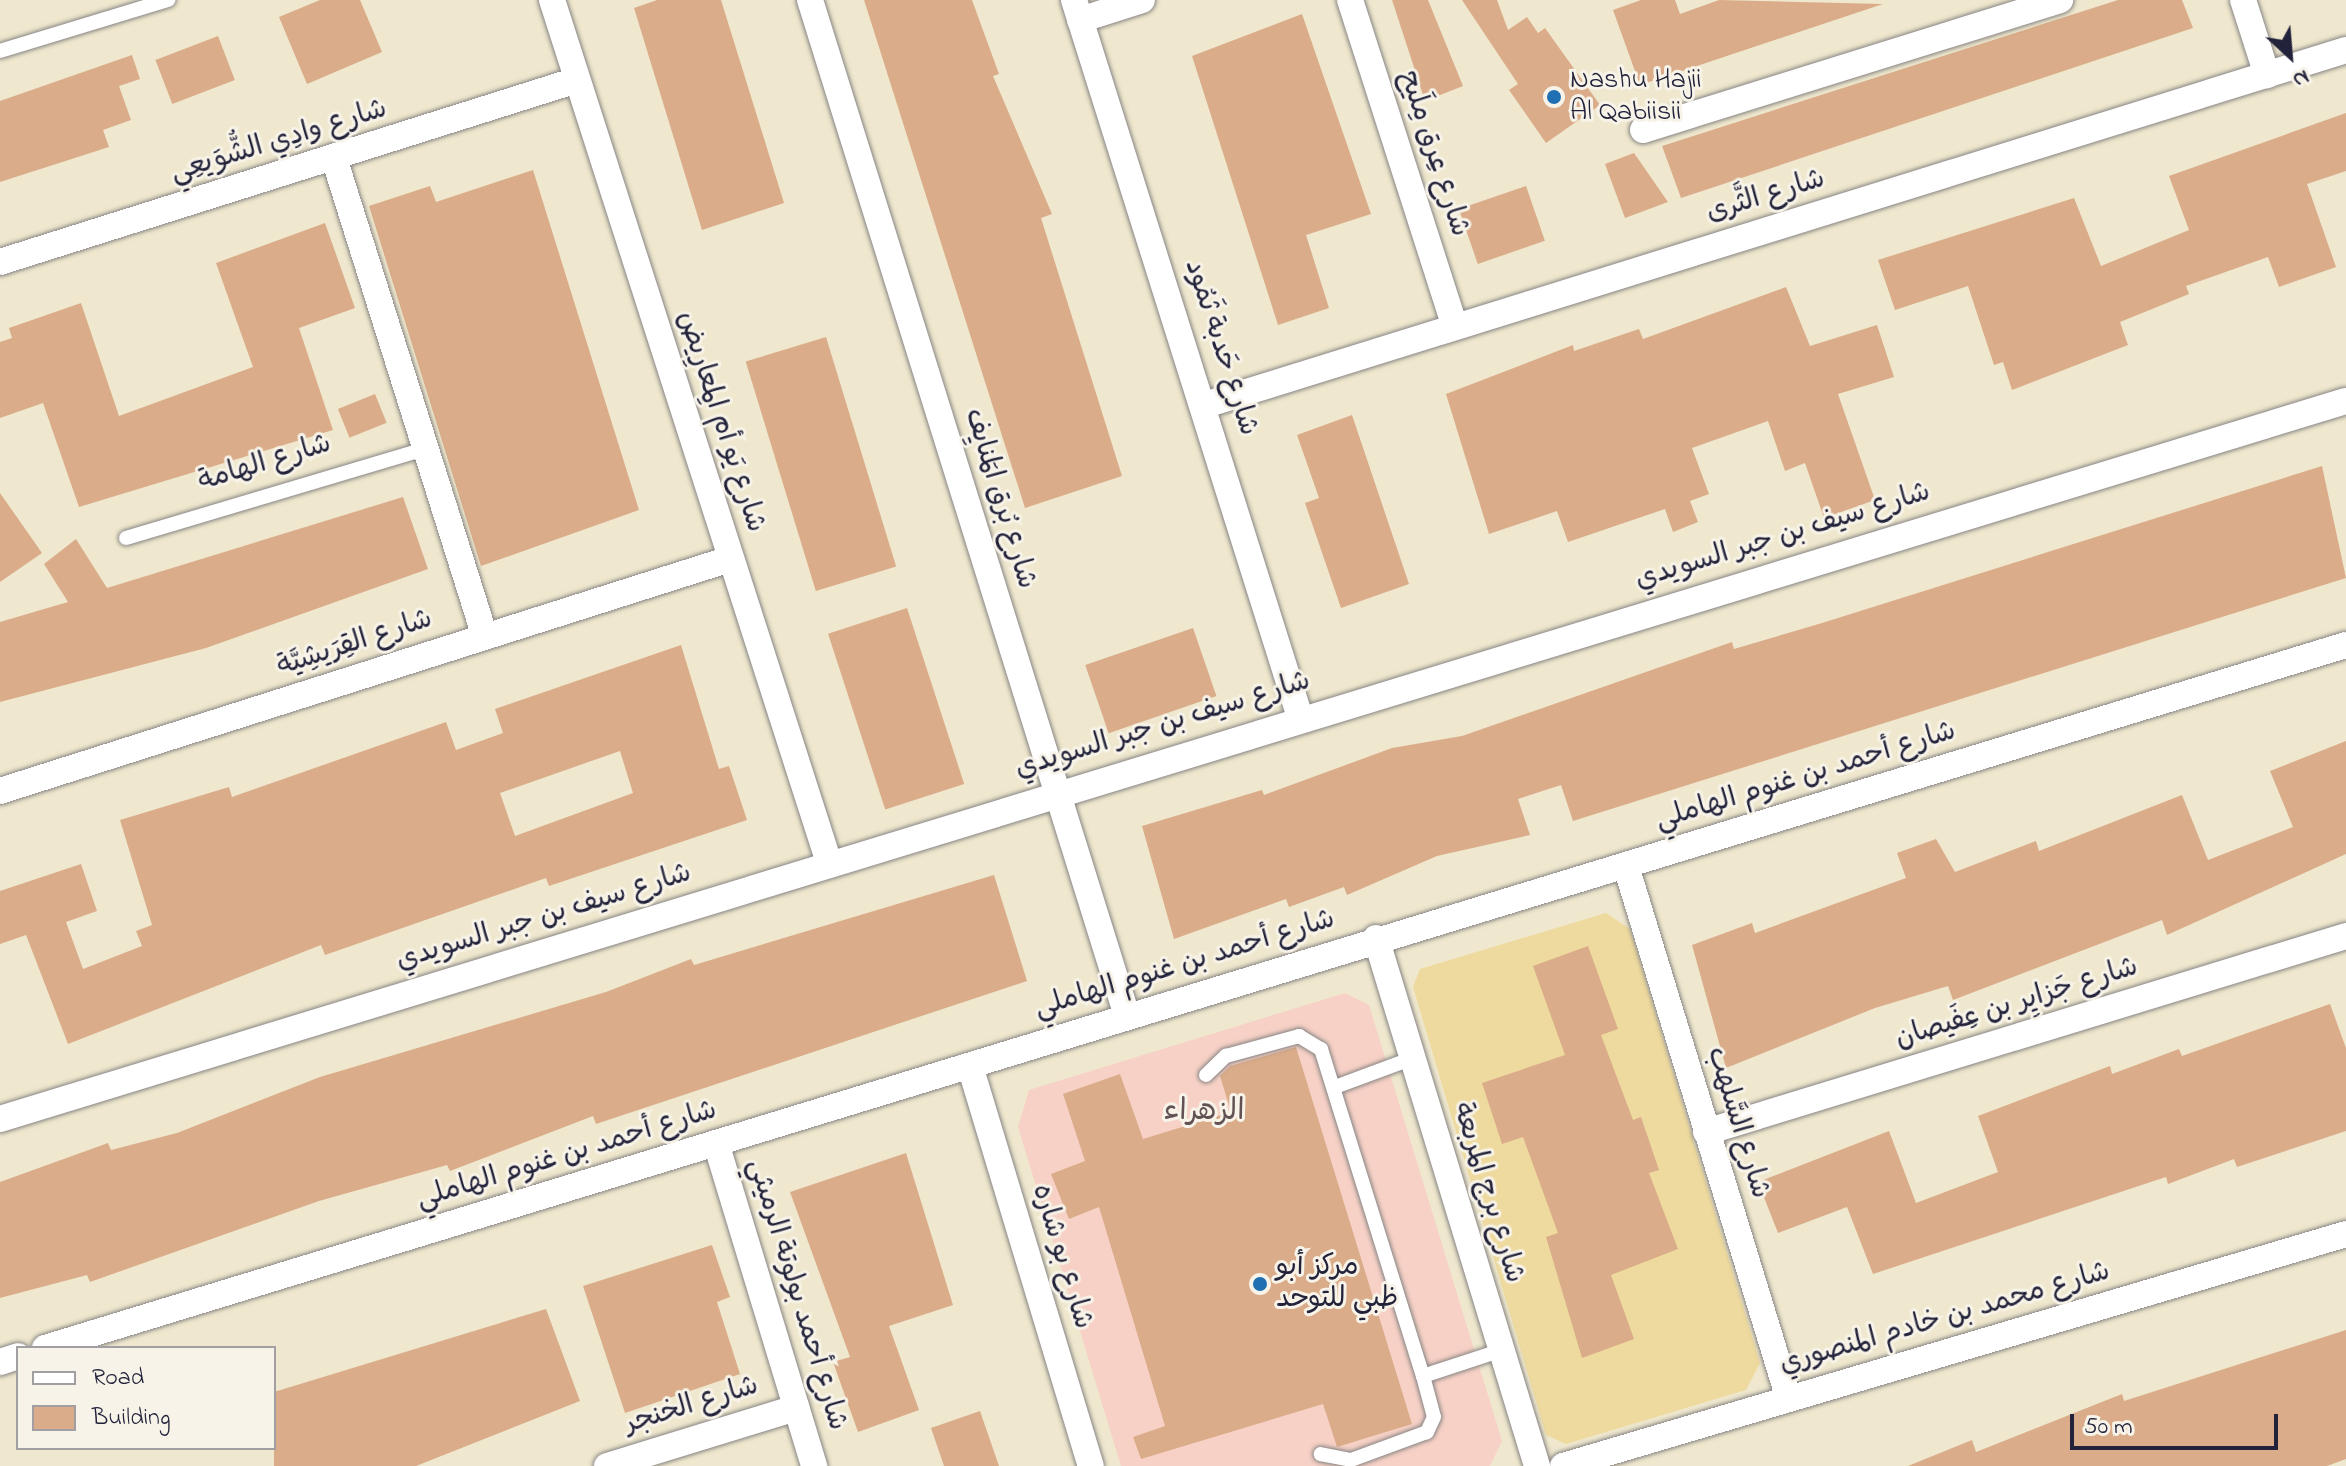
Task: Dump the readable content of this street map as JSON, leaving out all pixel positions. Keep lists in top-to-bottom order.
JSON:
{
  "streets": {
    "street": [
      "شارع وادِي الشُّوَيعِي",
      "شارع عِرق مِلَيح",
      "شارع الثَّرى",
      "شارع حَدبة ثَمُود",
      "شارع يَو أم المِعارِيض",
      "شارع بُرق المَنايِف",
      "شارع سيف بن جبر السويدي",
      "شارع القِرَيشِيَّة",
      "شارع أحمد بن غنوم الهاملي",
      "شارع جَزايِر بن عِفَيصان",
      "شارع السَّلهب",
      "شارع برج المربعة",
      "شارع بو شاره",
      "شارع أحمد بولوتة الرميثي",
      "شارع محمد بن خادم المنصوري",
      "شارع الخنجر"
    ],
    "lane": ["شارع الهامة"]
  },
  "crossings": [
    ["شارع وادِي الشُّوَيعِي", "شارع يَو أم المِعارِيض"],
    ["شارع عِرق مِلَيح", "شارع الثَّرى"],
    ["شارع الثَّرى", "شارع حَدبة ثَمُود"],
    ["شارع حَدبة ثَمُود", "شارع سيف بن جبر السويدي"],
    ["شارع يَو أم المِعارِيض", "شارع سيف بن جبر السويدي"],
    ["شارع يَو أم المِعارِيض", "شارع القِرَيشِيَّة"],
    ["شارع بُرق المَنايِف", "شارع سيف بن جبر السويدي"],
    ["شارع بُرق المَنايِف", "شارع أحمد بن غنوم الهاملي"],
    ["شارع أحمد بن غنوم الهاملي", "شارع السَّلهب"],
    ["شارع أحمد بن غنوم الهاملي", "شارع برج المربعة"],
    ["شارع أحمد بن غنوم الهاملي", "شارع بو شاره"],
    ["شارع أحمد بن غنوم الهاملي", "شارع أحمد بولوتة الرميثي"],
    ["شارع جَزايِر بن عِفَيصان", "شارع السَّلهب"],
    ["شارع السَّلهب", "شارع محمد بن خادم المنصوري"],
    ["شارع أحمد بولوتة الرميثي", "شارع الخنجر"]
  ],
  "districts": ["الزهراء"],
  "places": ["Nashu Hajii Al Qabiisii", "مركز أبو ظبي للتوحد"],
  "legend": ["Road", "Building"],
  "scale_bar": "50 m",
  "north": "bottom right"
}
